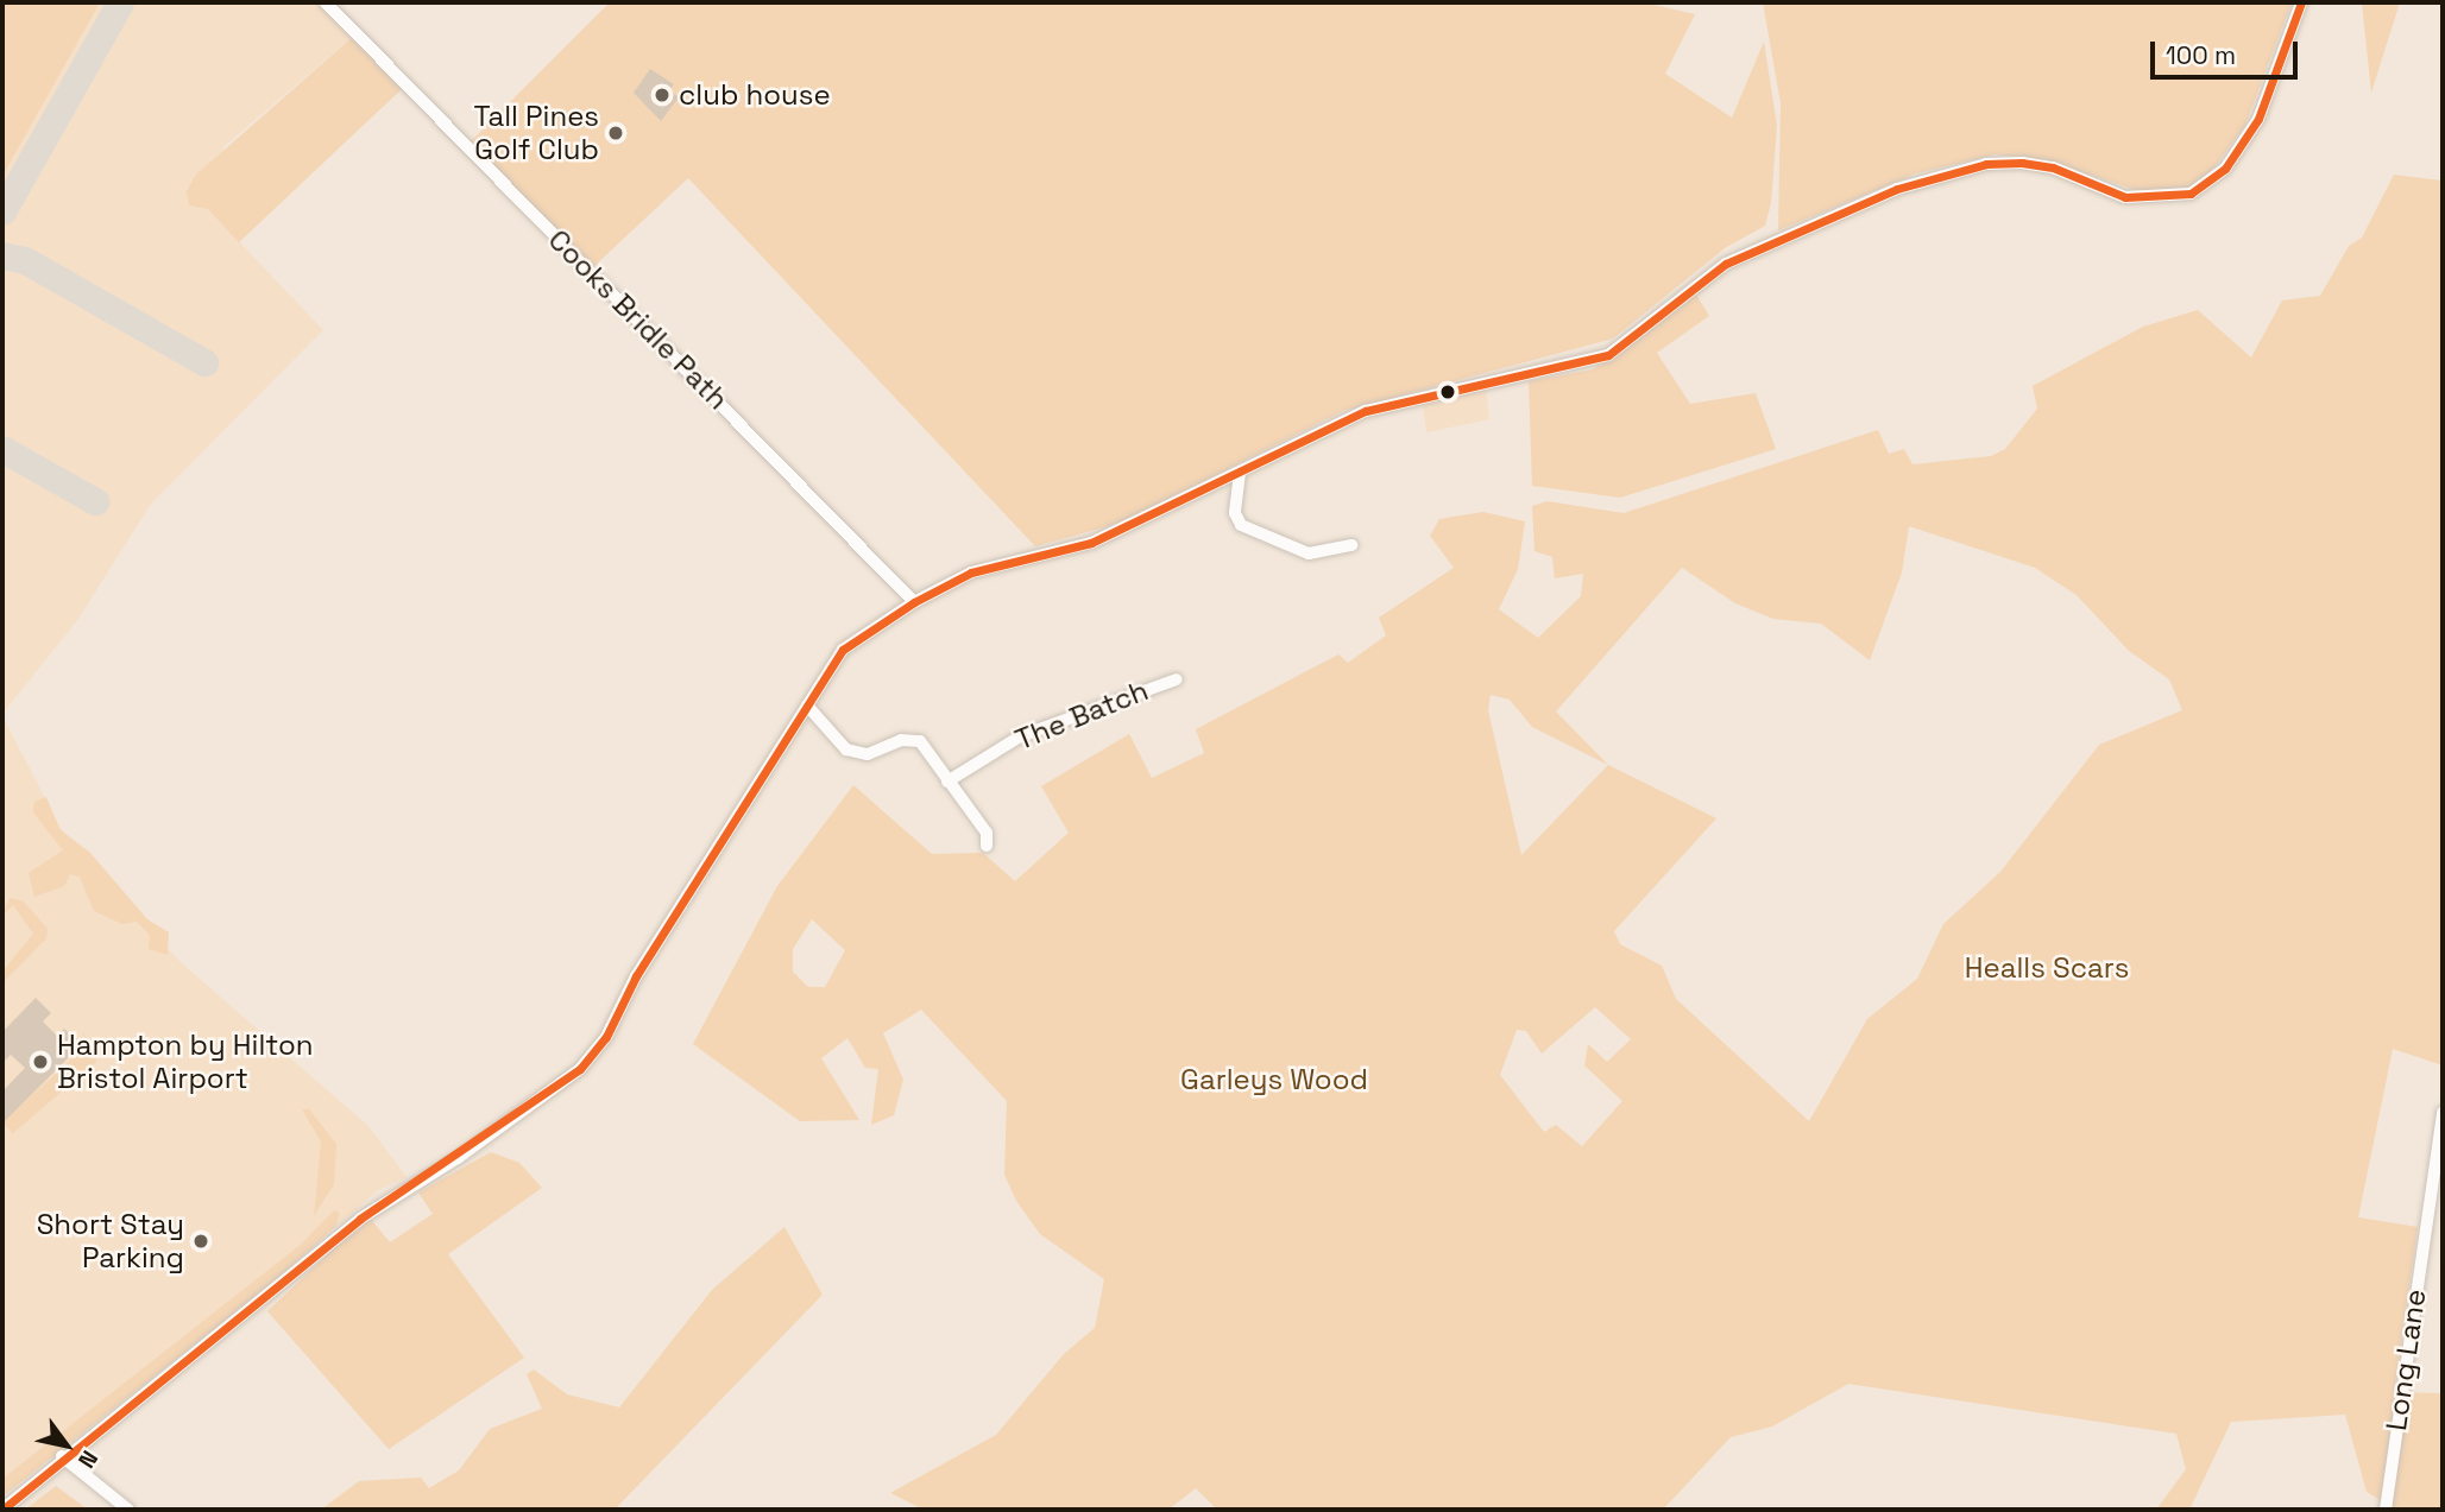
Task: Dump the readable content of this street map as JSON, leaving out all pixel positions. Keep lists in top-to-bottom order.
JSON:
{
  "streets": {
    "street": ["Cooks Bridle Path", "The Batch", "Long Lane"]
  },
  "parks": ["Healls Scars", "Garleys Wood"],
  "places": [
    "club house",
    "Tall Pines Golf Club",
    "Hampton by Hilton Bristol Airport",
    "Short Stay Parking"
  ],
  "scale_bar": "100 m",
  "north": "bottom right"
}
